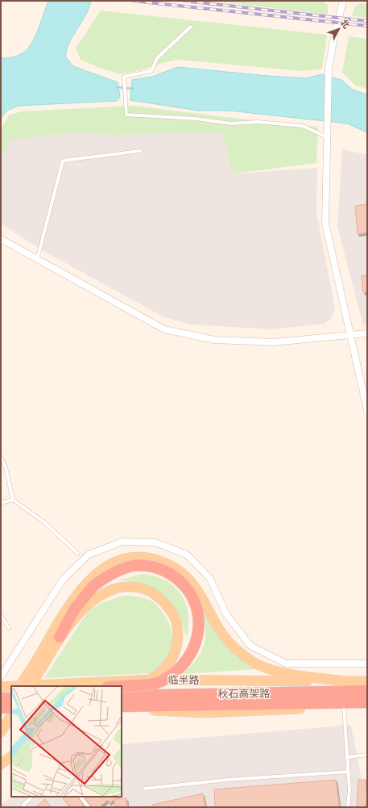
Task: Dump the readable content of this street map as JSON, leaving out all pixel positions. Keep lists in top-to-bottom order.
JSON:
{
  "streets": {
    "highway": ["秋石高架路"],
    "main road": ["临半路"]
  },
  "north": "top right"
}
